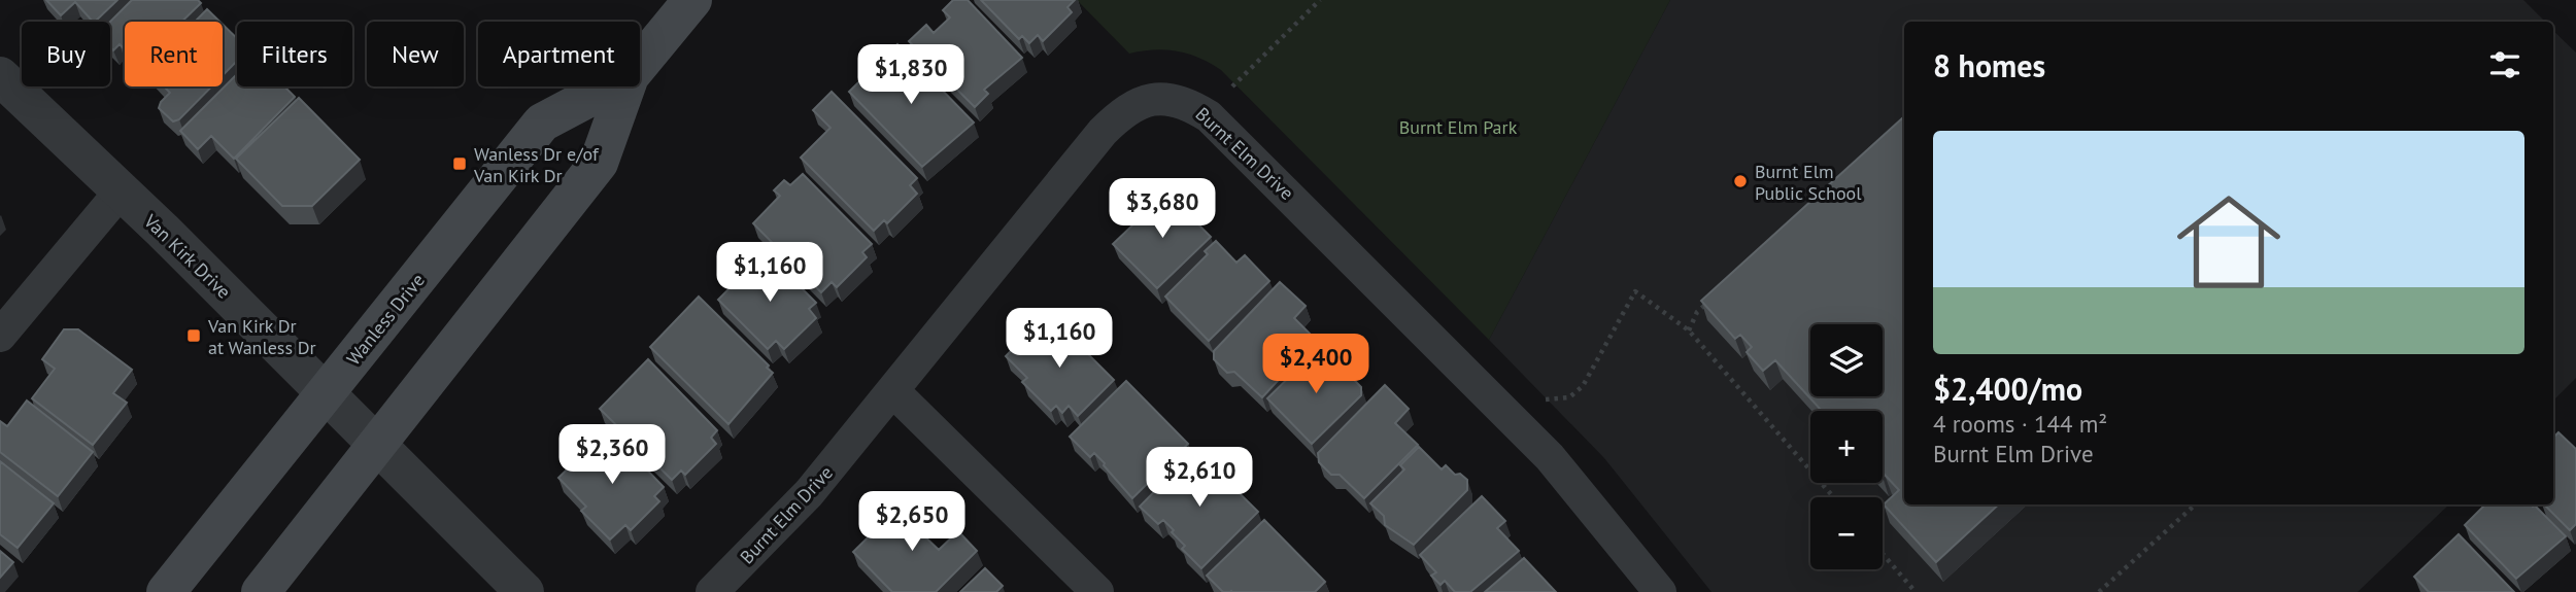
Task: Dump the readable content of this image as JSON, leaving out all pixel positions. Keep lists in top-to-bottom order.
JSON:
{
  "streets": {
    "main road": ["Wanless Drive"],
    "street": ["Burnt Elm Drive", "Van Kirk Drive"]
  },
  "crossings": [
    ["Van Kirk Drive", "Wanless Drive"]
  ],
  "parks": ["Burnt Elm Park"],
  "places": {
    "transit": ["Wanless Dr e/of Van Kirk Dr", "Van Kirk Dr at Wanless Dr"],
    "other": ["Burnt Elm Public School"]
  },
  "page": {
    "chip": [
      "Buy",
      "Rent",
      "Filters",
      "New",
      "Apartment"
    ],
    "heading": "8 homes",
    "price": [
      "$1,830",
      "$3,680",
      "$1,160",
      "$1,160",
      "$2,400",
      "$2,360",
      "$2,610",
      "$2,650"
    ],
    "list": [
      {
        "name": "$2,400/mo",
        "note": "4 rooms · 144 m² · Burnt Elm Drive"
      }
    ],
    "map_buttons": ["+", "−"]
  }
}
